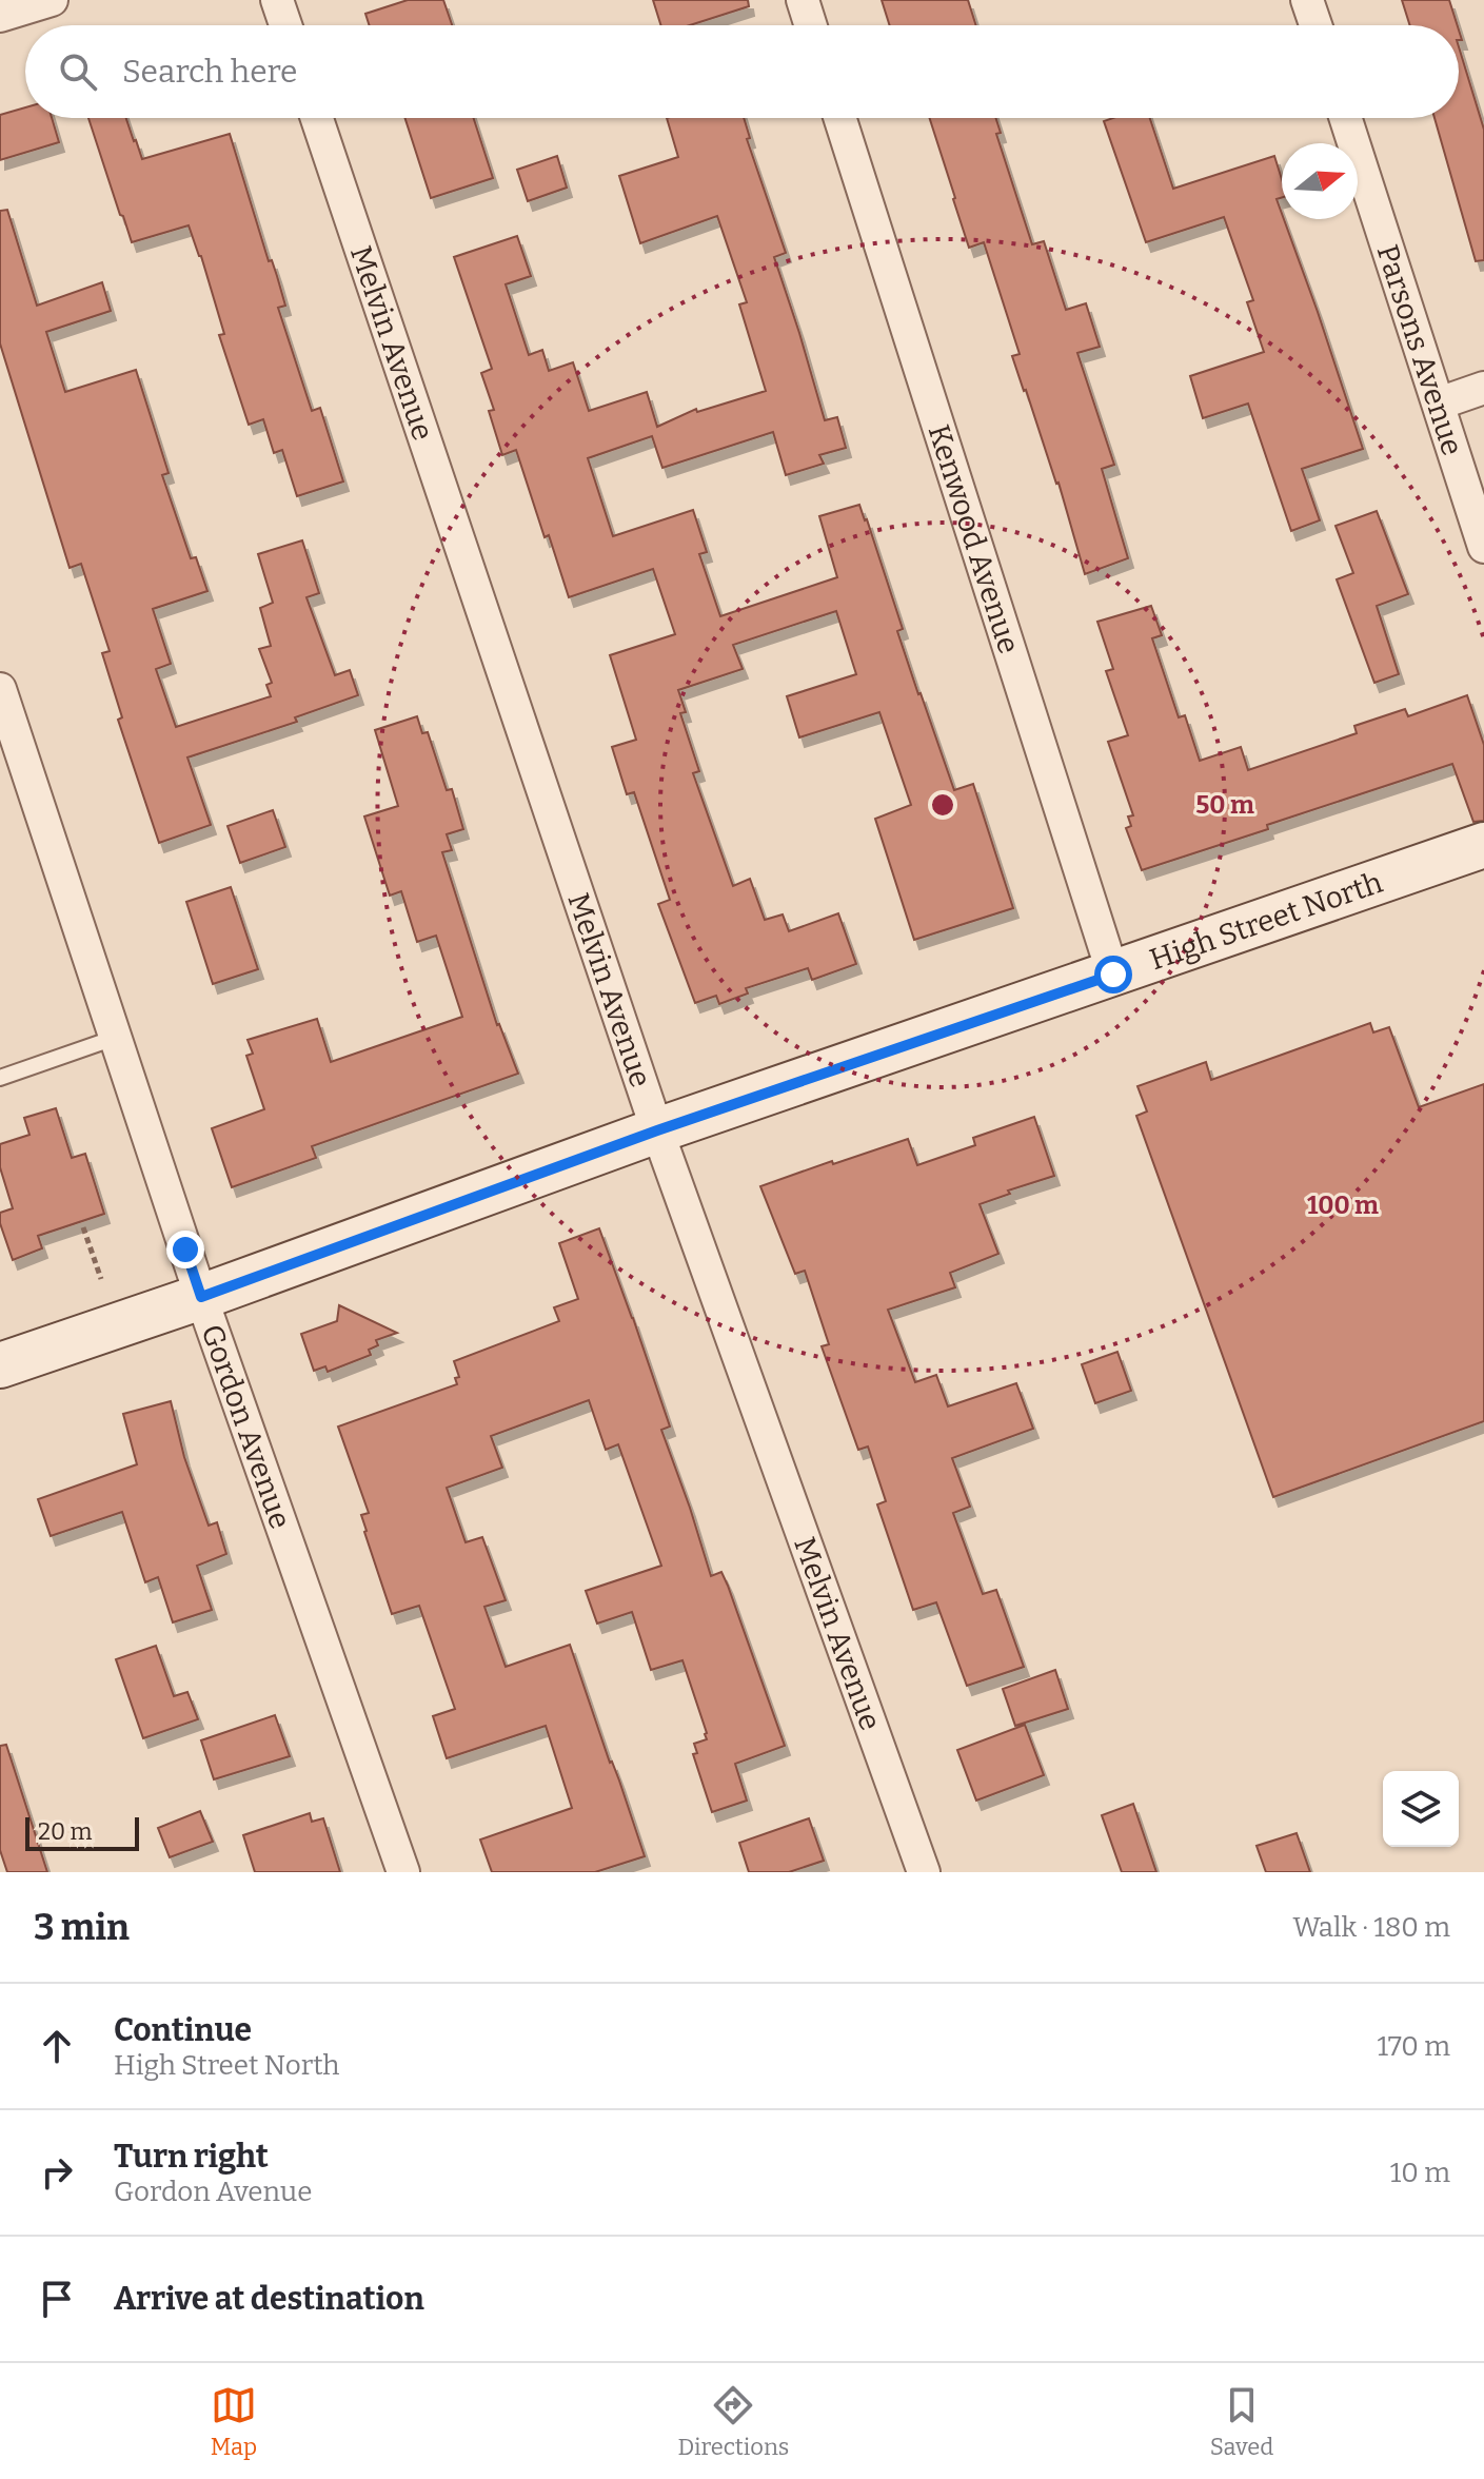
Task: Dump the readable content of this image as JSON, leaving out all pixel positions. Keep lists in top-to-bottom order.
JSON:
{
  "streets": {
    "street": [
      "Melvin Avenue",
      "Parsons Avenue",
      "Kenwood Avenue",
      "High Street North",
      "Gordon Avenue"
    ]
  },
  "crossings": [
    ["Melvin Avenue", "High Street North"],
    ["Kenwood Avenue", "High Street North"],
    ["High Street North", "Gordon Avenue"]
  ],
  "scale_bar": "20 m",
  "north": "right",
  "page": {
    "search": "Search here",
    "scale": "20 m",
    "heading": ["3 min", "Walk · 180 m"],
    "list": [
      ["Continue", "High Street North", "170 m"],
      ["Turn right", "Gordon Avenue", "10 m"],
      "Arrive at destination"
    ],
    "nav": ["Map", "Directions", "Saved"]
  },
  "rings": ["50 m", "100 m"]
}
